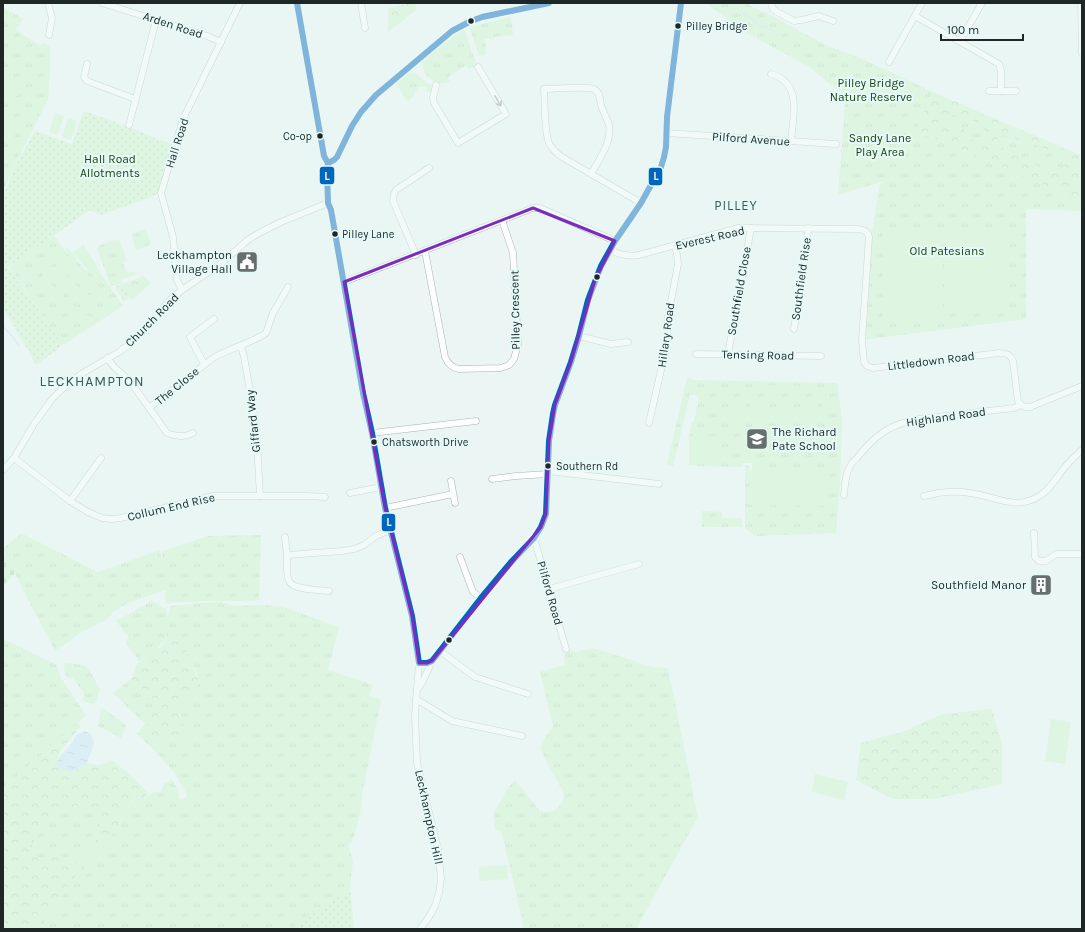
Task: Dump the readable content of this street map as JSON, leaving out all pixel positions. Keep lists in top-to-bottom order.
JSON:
{
  "streets": {
    "street": [
      "Arden Road",
      "Pilford Avenue",
      "Hall Road",
      "Everest Road",
      "Southfield Rise",
      "Southfield Close",
      "Pilley Crescent",
      "Church Road",
      "Hillary Road",
      "Tensing Road",
      "Littledown Road",
      "The Close",
      "Highland Road",
      "Giffard Way",
      "Collum End Rise",
      "Pilford Road",
      "Leckhampton Hill"
    ]
  },
  "crossings": [
    ["Arden Road", "Hall Road"],
    ["Hall Road", "Church Road"],
    ["Everest Road", "Southfield Rise"],
    ["Everest Road", "Southfield Close"],
    ["Everest Road", "Hillary Road"],
    ["Everest Road", "Littledown Road"],
    ["Southfield Close", "Tensing Road"],
    ["Church Road", "The Close"],
    ["Church Road", "Collum End Rise"],
    ["Church Road", "Leckhampton Hill"],
    ["Littledown Road", "Highland Road"],
    ["The Close", "Giffard Way"],
    ["Giffard Way", "Collum End Rise"]
  ],
  "districts": ["PILLEY", "LECKHAMPTON"],
  "parks": [
    "Pilley Bridge Nature Reserve",
    "Sandy Lane Play Area",
    "Hall Road Allotments",
    "Old Patesians"
  ],
  "places": {
    "other": [
      "Pilley Bridge",
      "Co-op",
      "Pilley Lane",
      "Chatsworth Drive",
      "Southern Rd"
    ],
    "public building": ["Leckhampton Village Hall"],
    "school or university": ["The Richard Pate School"],
    "building": ["Southfield Manor"]
  },
  "lines": ["transit line L"],
  "scale_bar": "100 m"
}
